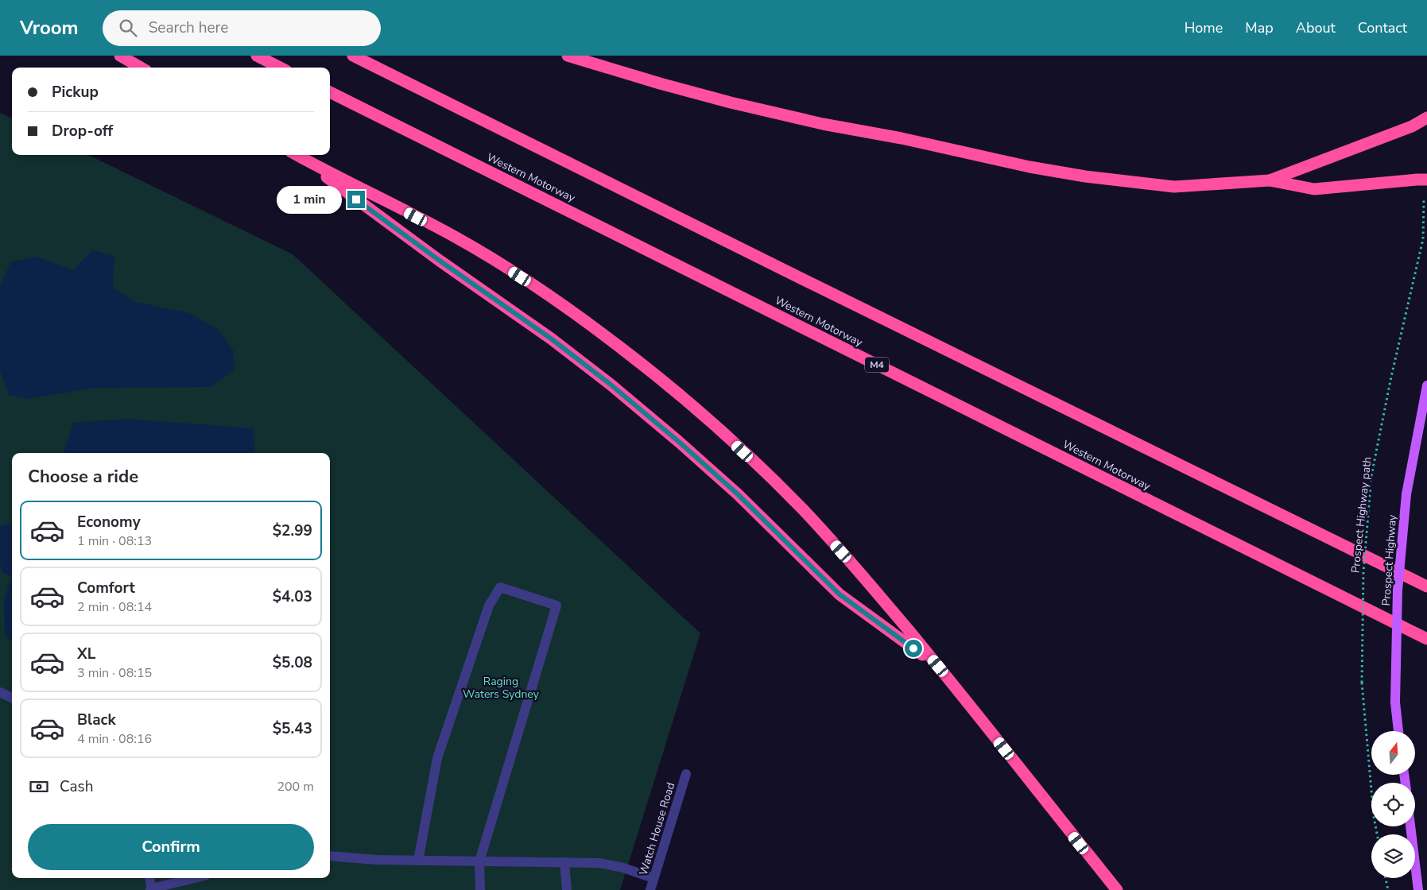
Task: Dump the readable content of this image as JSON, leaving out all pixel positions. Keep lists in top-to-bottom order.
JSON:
{
  "streets": {
    "highway": ["Western Motorway", "M4"],
    "main road": ["Prospect Highway"],
    "street": ["Watch House Road"],
    "path": ["Prospect Highway path"]
  },
  "parks": ["Raging Waters Sydney"],
  "north": "top",
  "page": {
    "header": "Vroom",
    "search": "Search here",
    "nav": [
      "Home",
      "Map",
      "About",
      "Contact"
    ],
    "banner": ["Pickup", "Drop-off"],
    "bubble": "1 min",
    "heading": "Choose a ride",
    "list": [
      {
        "name": "Economy",
        "note": "1 min · 08:13",
        "value": "$2.99"
      },
      {
        "name": "Comfort",
        "note": "2 min · 08:14",
        "value": "$4.03"
      },
      {
        "name": "XL",
        "note": "3 min · 08:15",
        "value": "$5.08"
      },
      {
        "name": "Black",
        "note": "4 min · 08:16",
        "value": "$5.43"
      }
    ],
    "pay": ["Cash", "200 m"],
    "buttons": "Confirm"
  }
}
